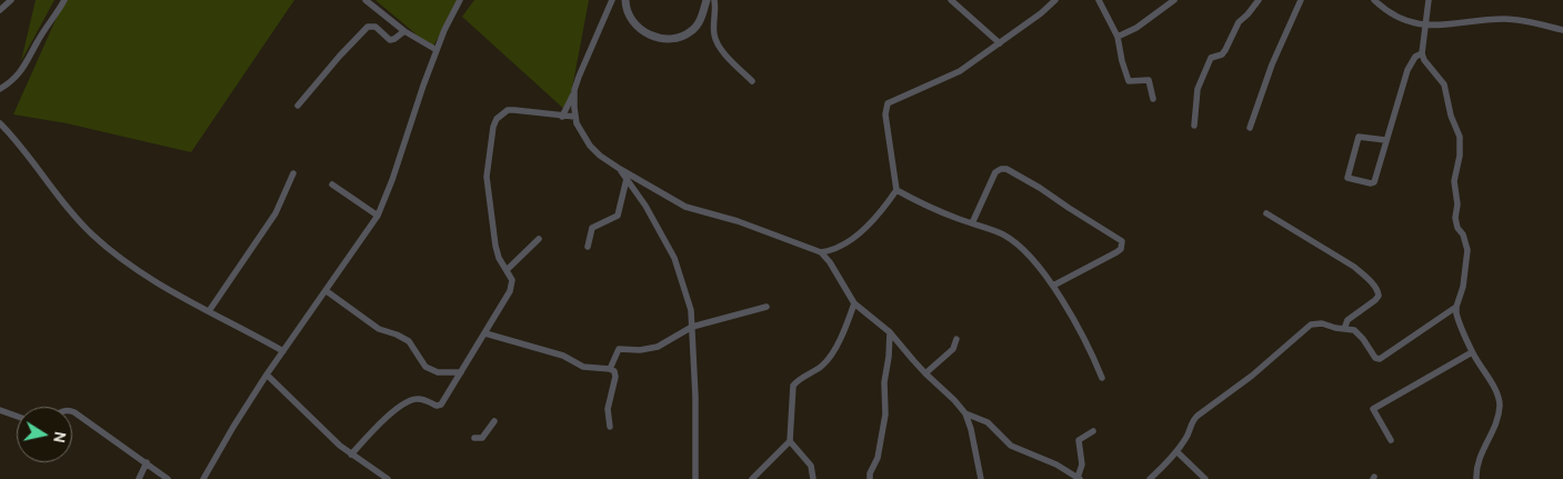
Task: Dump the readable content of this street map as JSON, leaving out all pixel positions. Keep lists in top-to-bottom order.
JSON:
{
  "north": "right"
}
